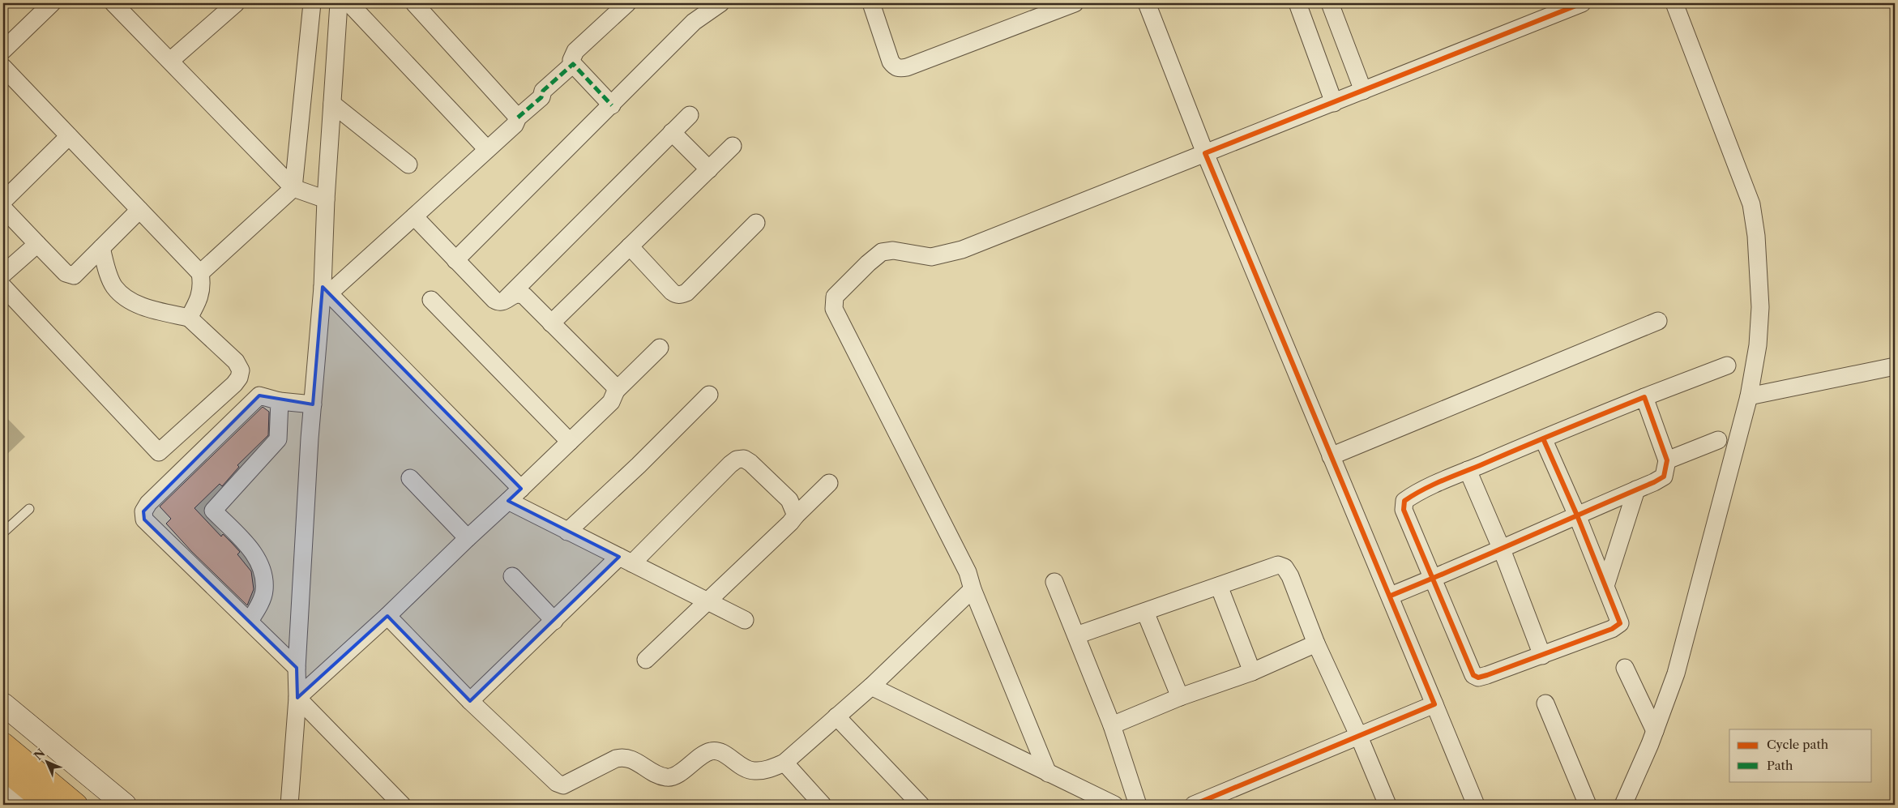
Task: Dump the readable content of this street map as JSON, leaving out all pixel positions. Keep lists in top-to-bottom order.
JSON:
{
  "legend": ["Cycle path", "Path"],
  "north": "top left"
}
